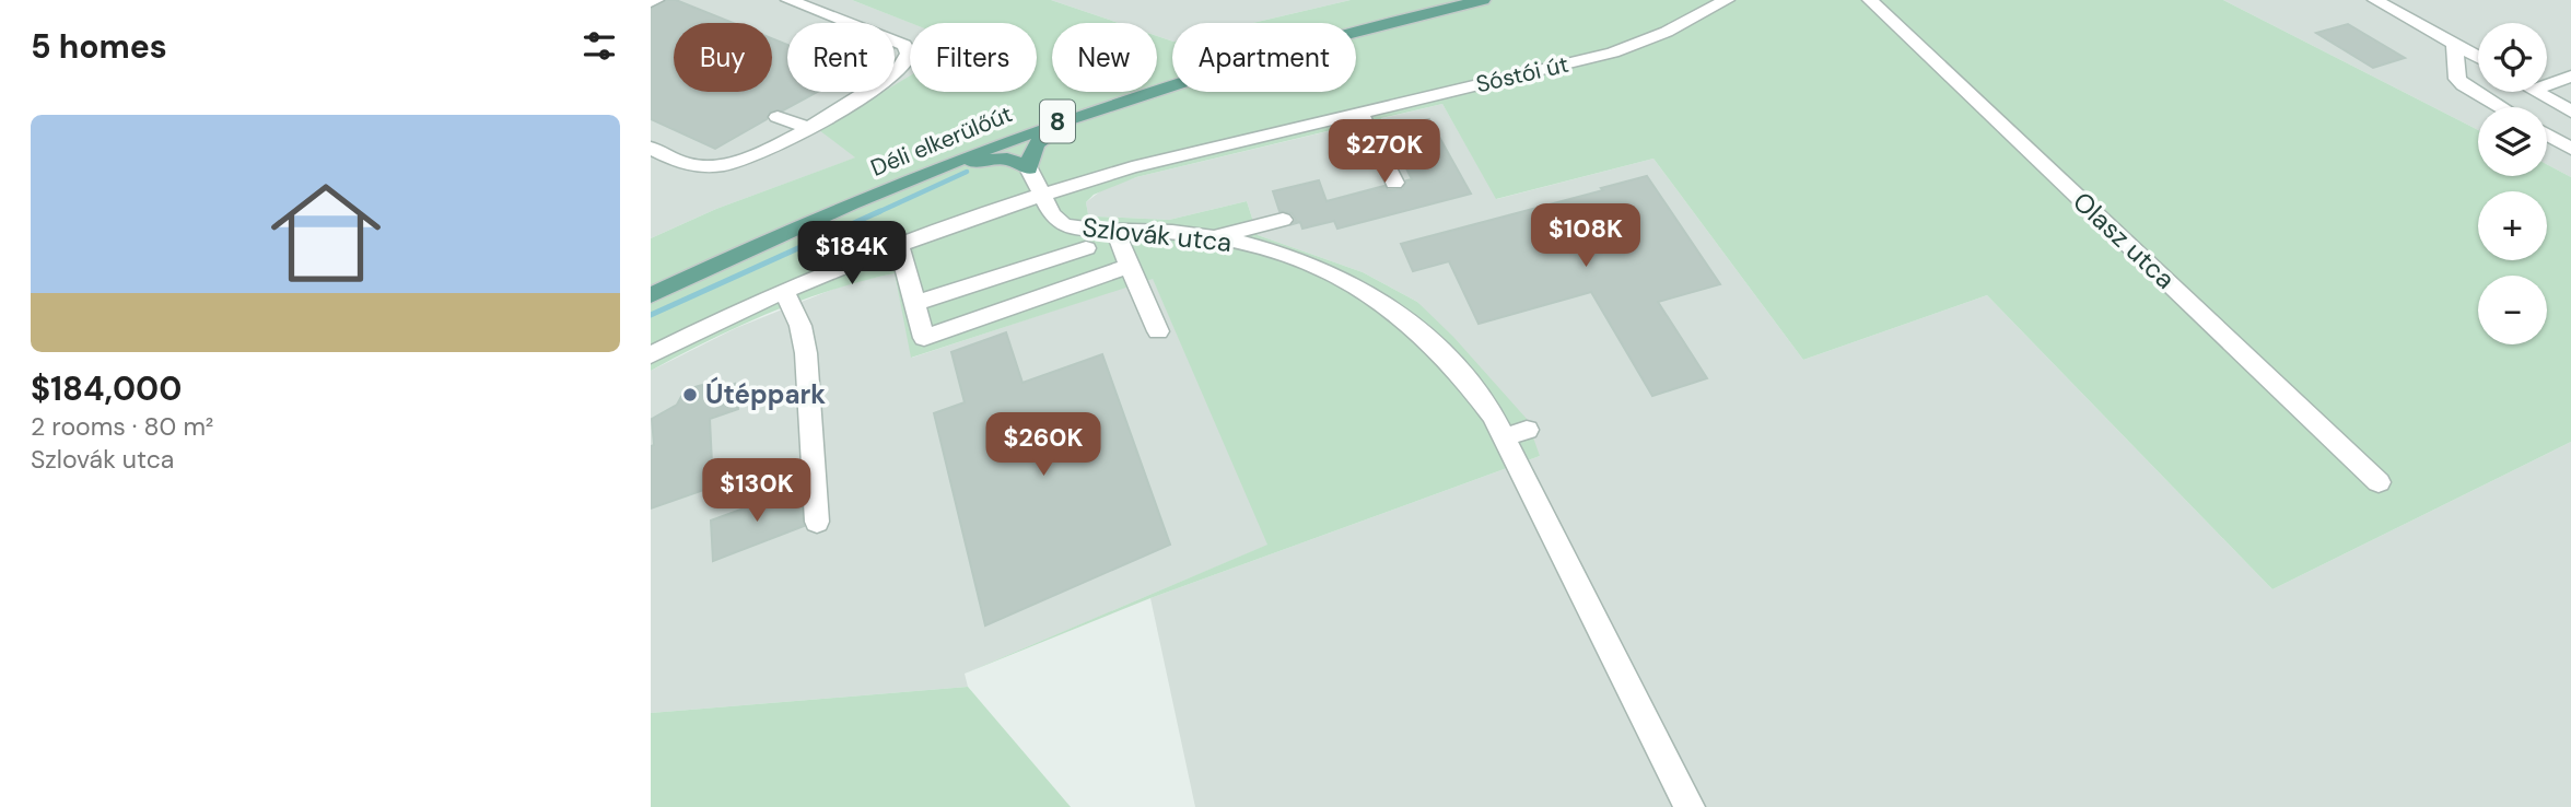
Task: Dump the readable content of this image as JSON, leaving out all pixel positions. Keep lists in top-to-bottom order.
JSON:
{
  "streets": {
    "main road": ["8", "Déli elkerülőút"],
    "street": ["Sóstói út", "Szlovák utca", "Olasz utca"]
  },
  "crossings": [
    ["Sóstói út", "Szlovák utca"]
  ],
  "places": ["Útéppark"],
  "page": {
    "heading": "5 homes",
    "map_buttons": ["+", "−"],
    "chip": [
      "Buy",
      "Rent",
      "Filters",
      "New",
      "Apartment"
    ],
    "list": [
      {
        "name": "$184,000",
        "note": "2 rooms · 80 m² · Szlovák utca"
      }
    ],
    "price": [
      "$270K",
      "$108K",
      "$184K",
      "$260K",
      "$130K"
    ]
  }
}
